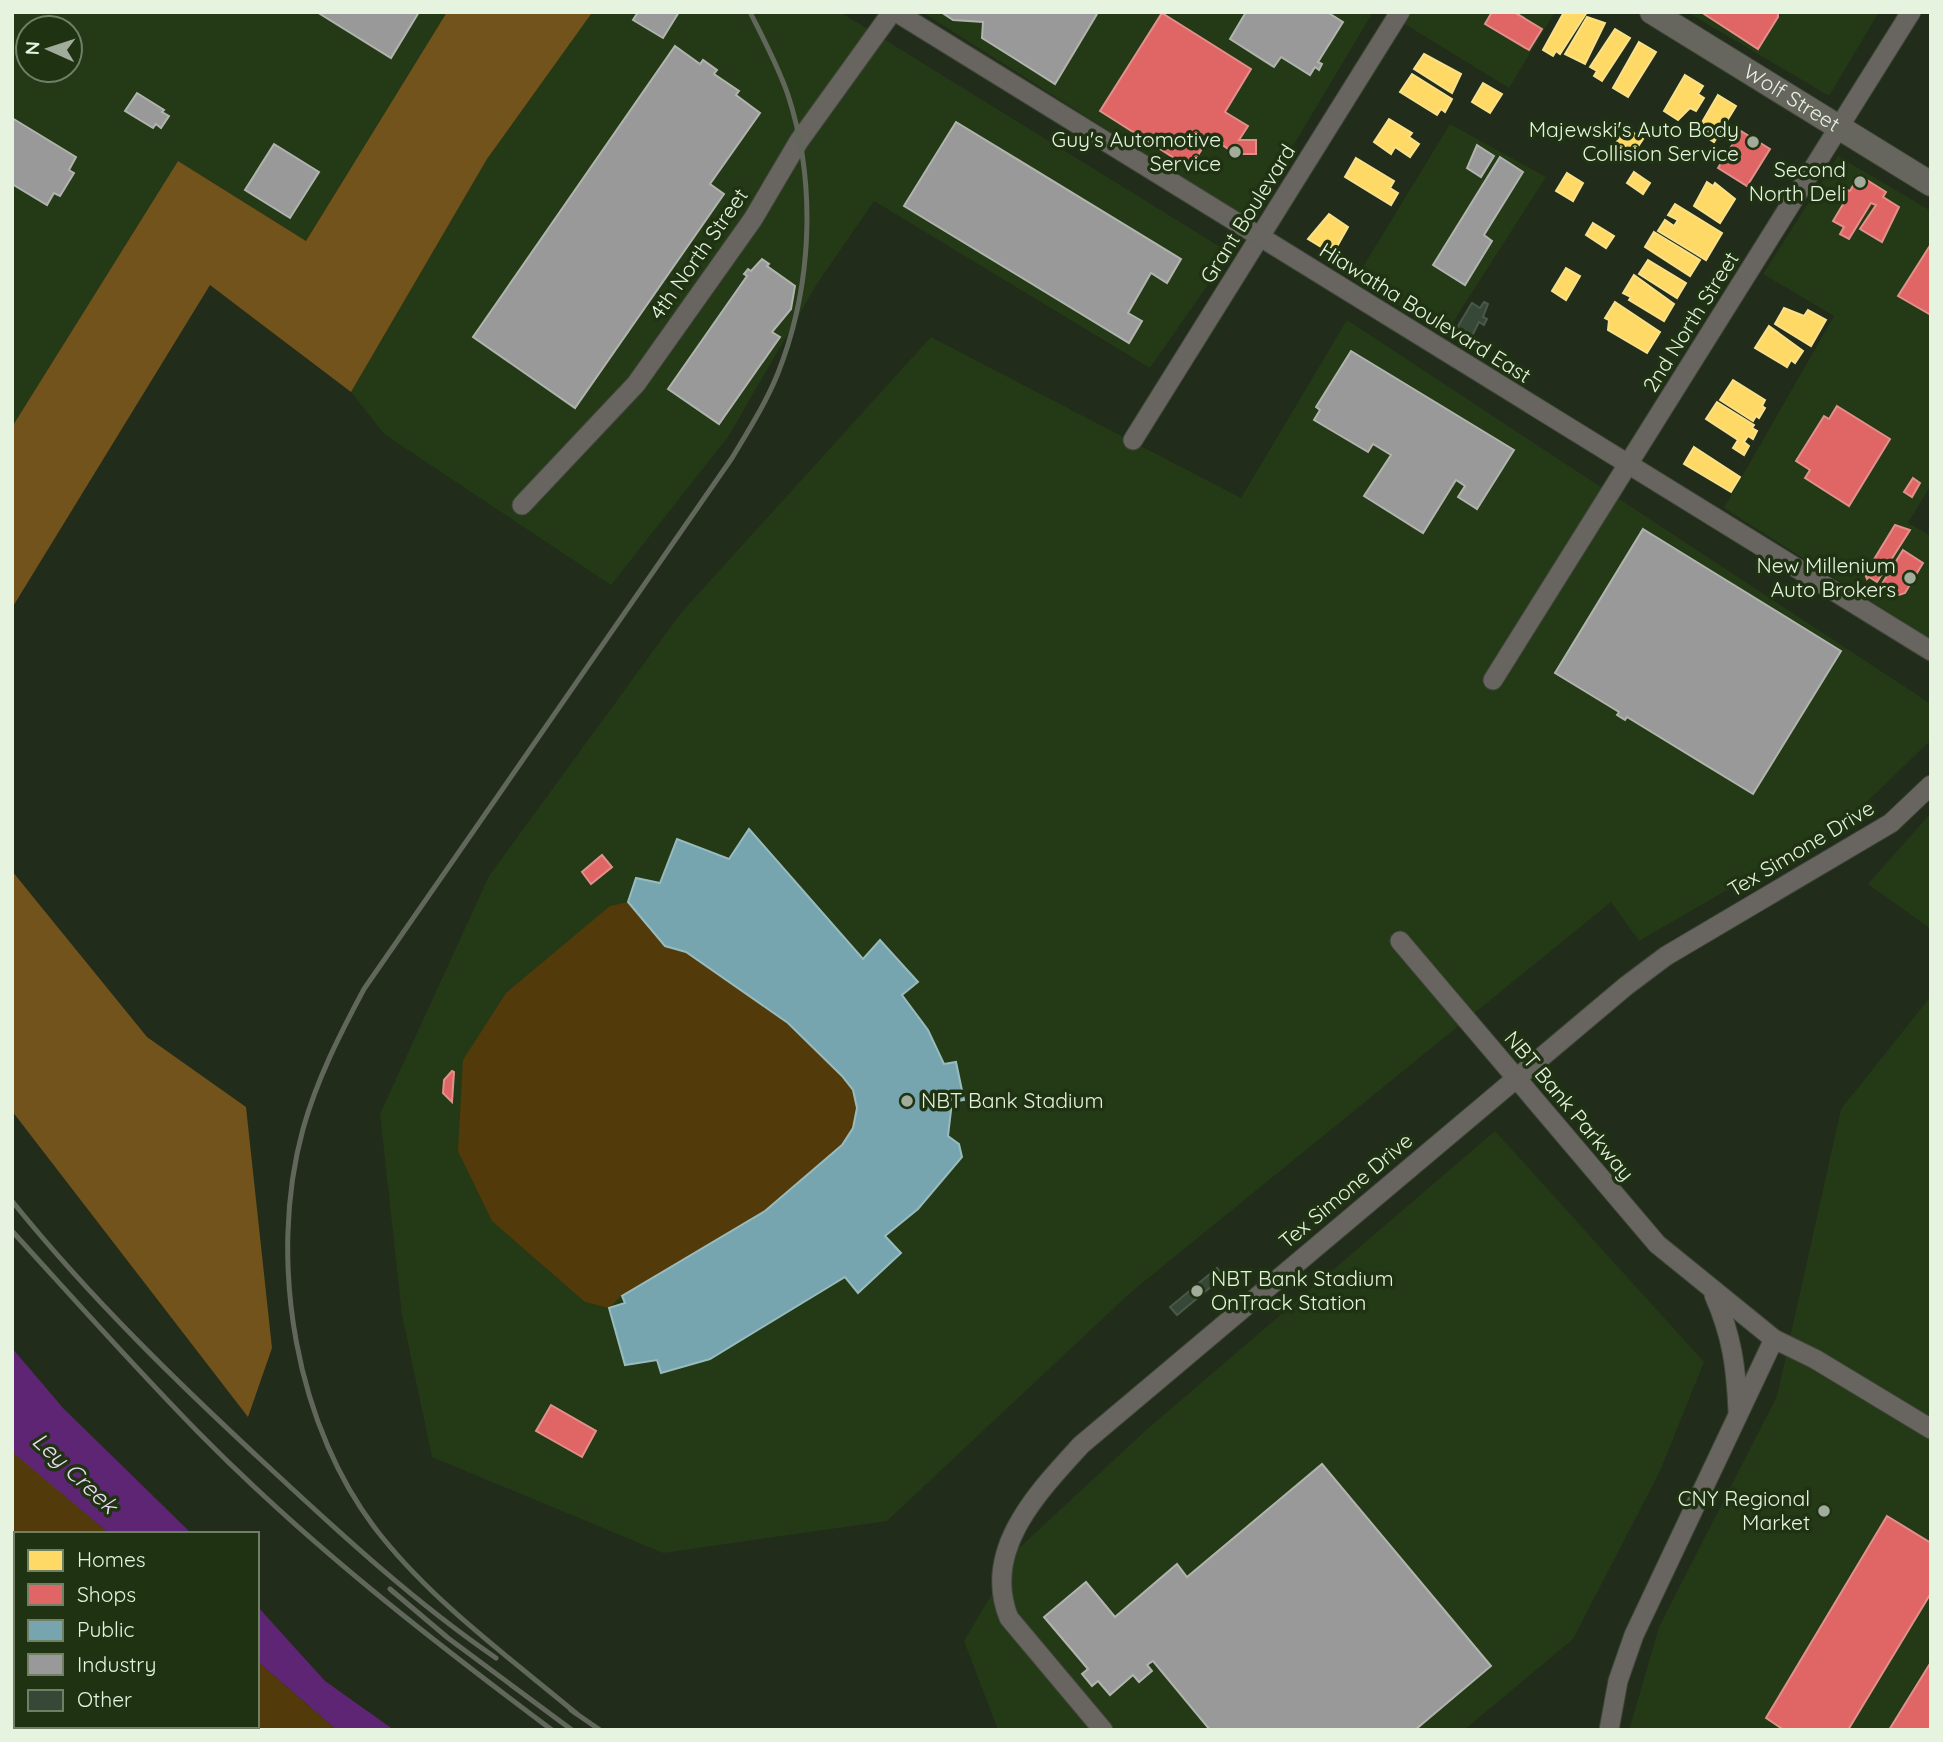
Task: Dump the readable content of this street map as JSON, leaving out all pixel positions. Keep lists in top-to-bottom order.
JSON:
{
  "streets": {
    "main road": ["Wolf Street"],
    "street": [
      "Grant Boulevard",
      "4th North Street",
      "Hiawatha Boulevard East",
      "2nd North Street",
      "Tex Simone Drive",
      "NBT Bank Parkway"
    ]
  },
  "crossings": [
    ["Wolf Street", "2nd North Street"],
    ["Grant Boulevard", "Hiawatha Boulevard East"],
    ["4th North Street", "Hiawatha Boulevard East"],
    ["Hiawatha Boulevard East", "2nd North Street"],
    ["Tex Simone Drive", "NBT Bank Parkway"]
  ],
  "water": ["Ley Creek"],
  "places": [
    "Majewski's Auto Body Collision Service",
    "Guy's Automotive Service",
    "Second North Deli",
    "New Millenium Auto Brokers",
    "NBT Bank Stadium",
    "NBT Bank Stadium OnTrack Station",
    "CNY Regional Market"
  ],
  "legend": [
    "Homes",
    "Shops",
    "Public",
    "Industry",
    "Other"
  ],
  "north": "left"
}
